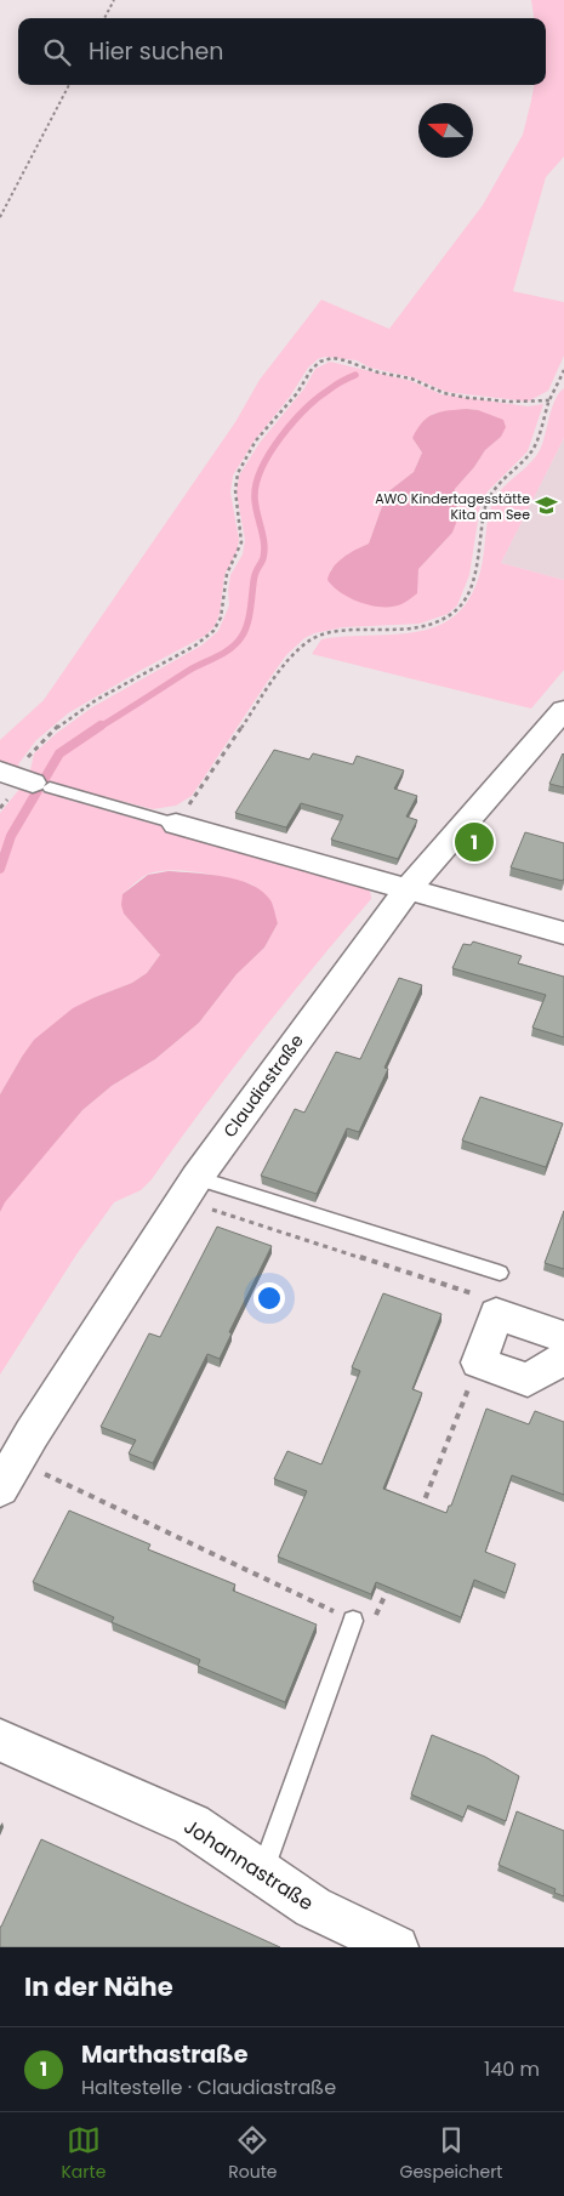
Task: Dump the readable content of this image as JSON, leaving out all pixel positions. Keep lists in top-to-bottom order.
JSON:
{
  "streets": {
    "street": ["Claudiastraße", "Johannastraße"]
  },
  "places": {
    "school or university": ["AWO Kindertagesstätte Kita am See"]
  },
  "north": "left",
  "page": {
    "search": "Hier suchen",
    "pins": "1",
    "heading": "In der Nähe",
    "list": [
      {
        "mark": "1",
        "name": "Marthastraße",
        "note": "Haltestelle · Claudiastraße",
        "value": "140 m"
      }
    ],
    "nav": ["Karte", "Route", "Gespeichert"]
  }
}
